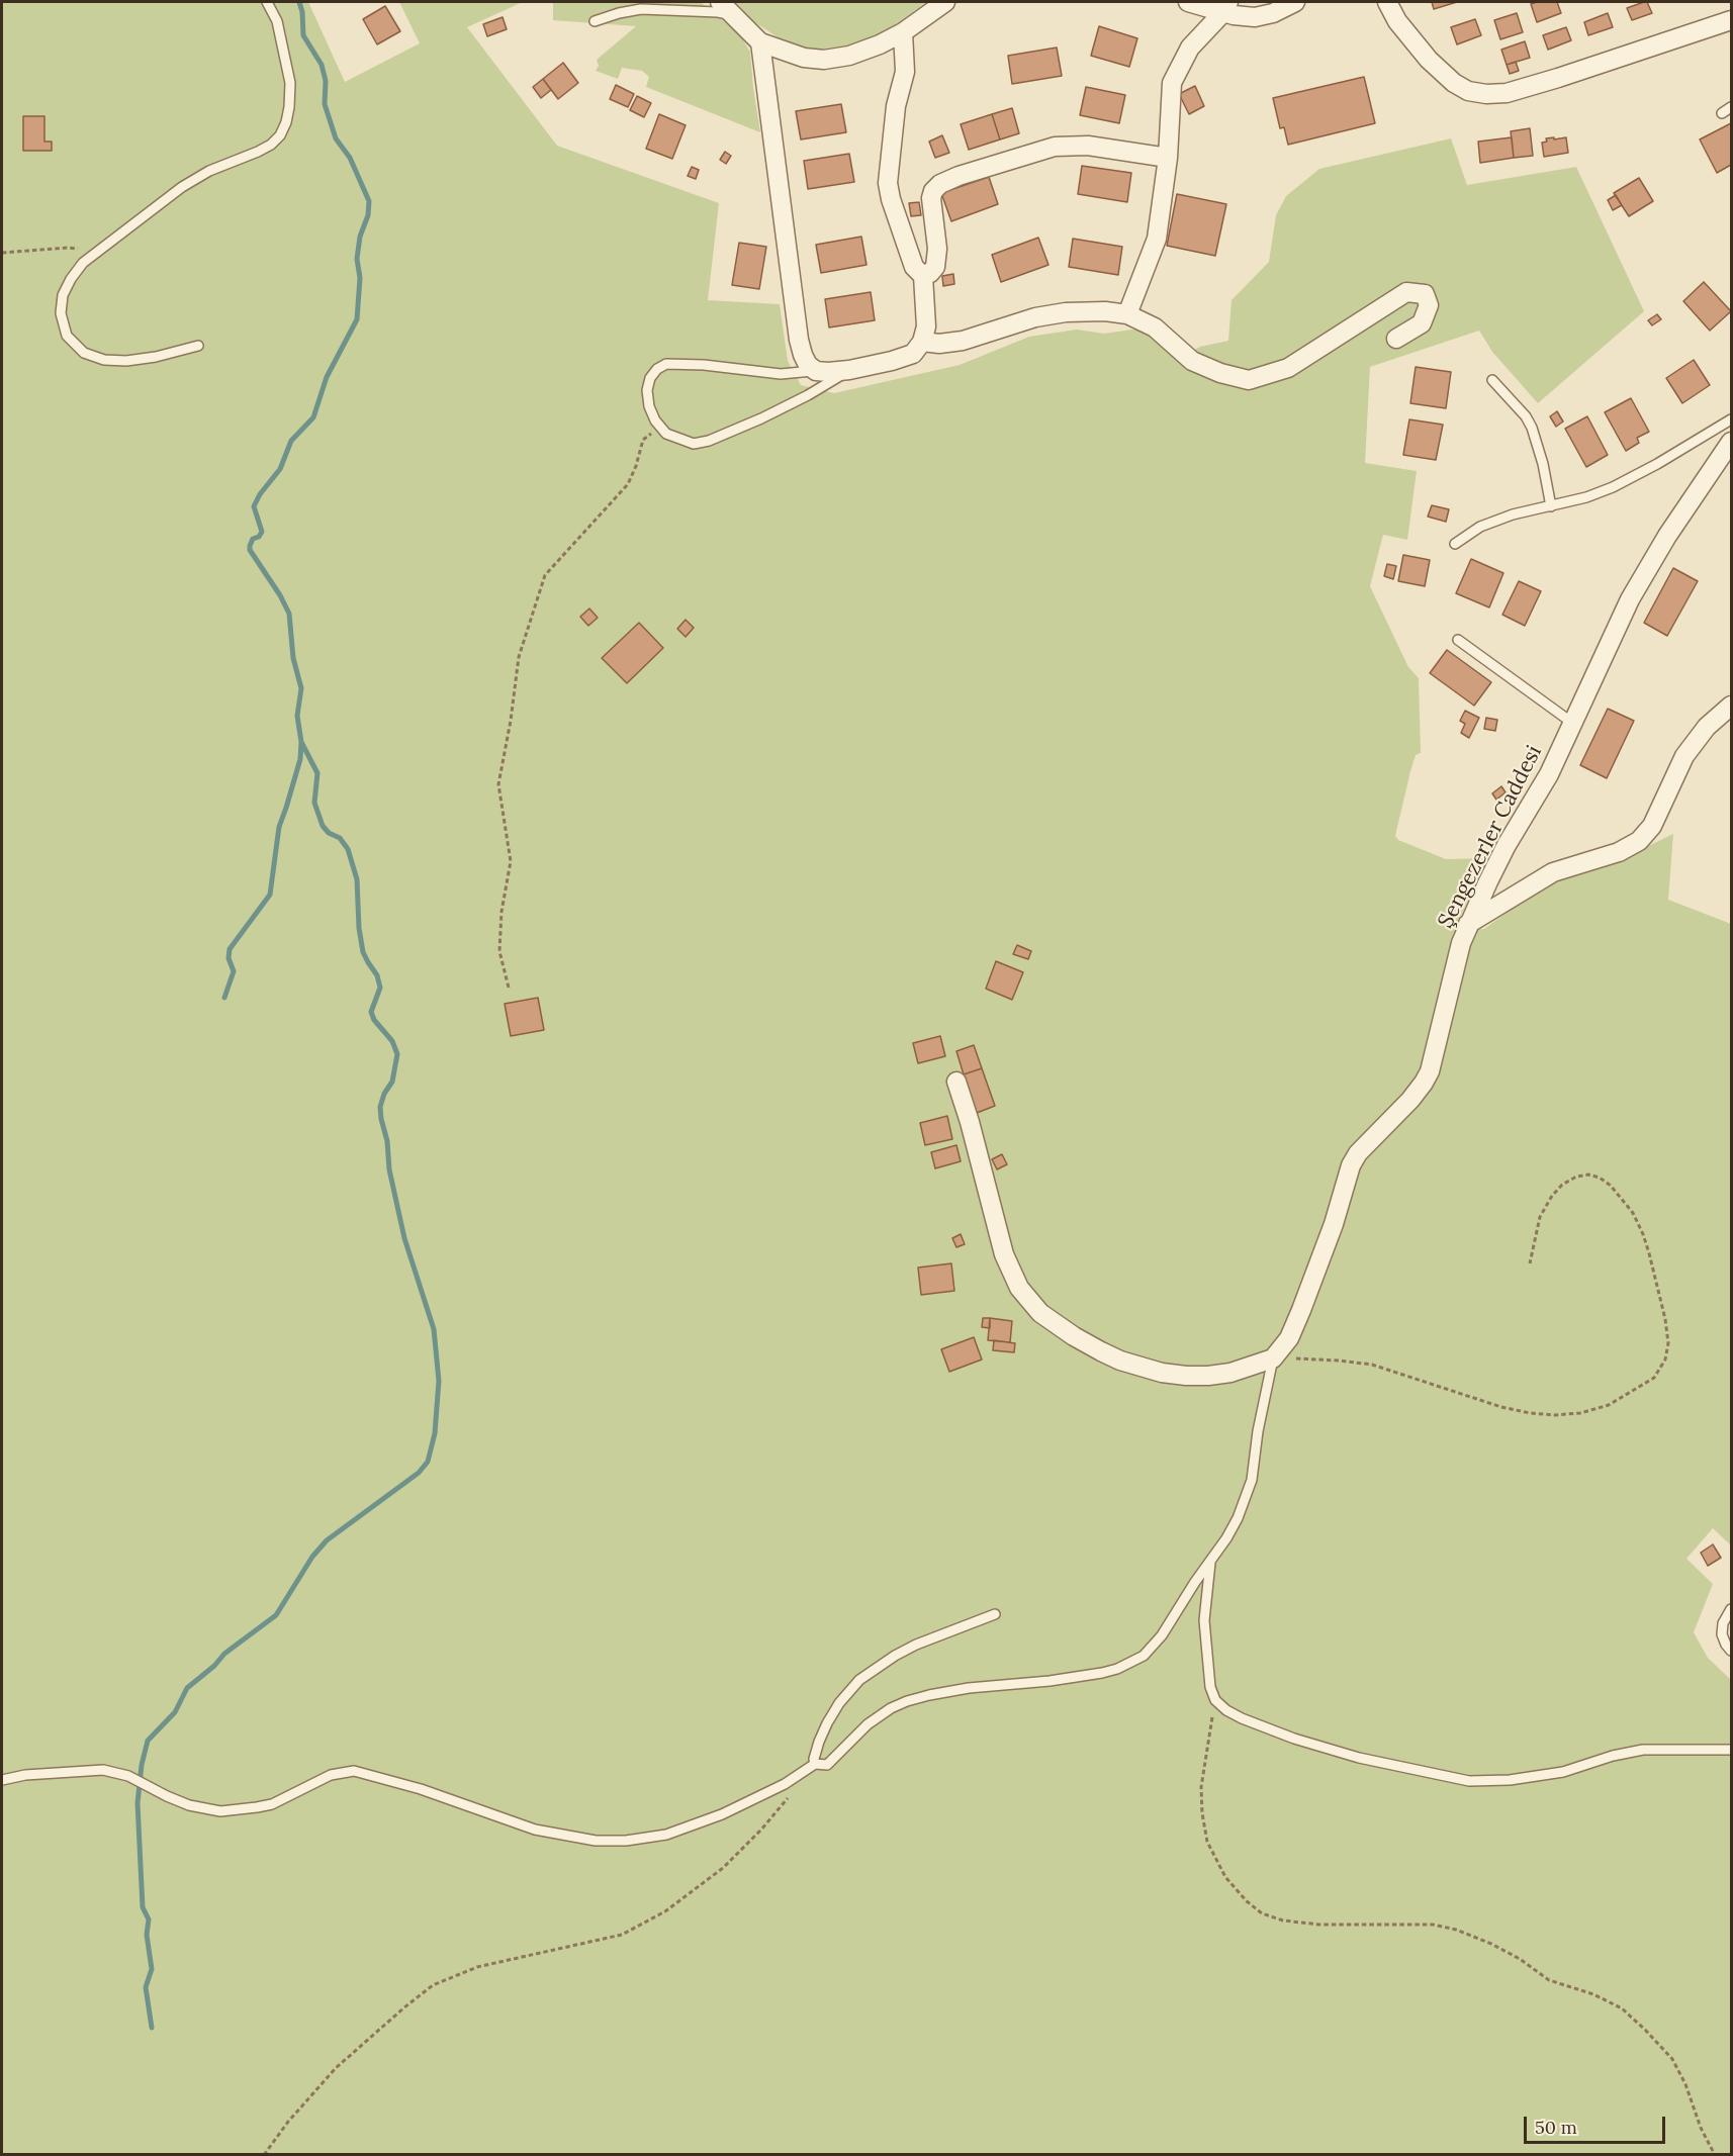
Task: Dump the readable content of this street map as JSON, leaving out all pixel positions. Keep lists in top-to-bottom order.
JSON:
{
  "streets": {
    "street": ["Şengezerler Caddesi"]
  },
  "scale_bar": "50 m"
}
